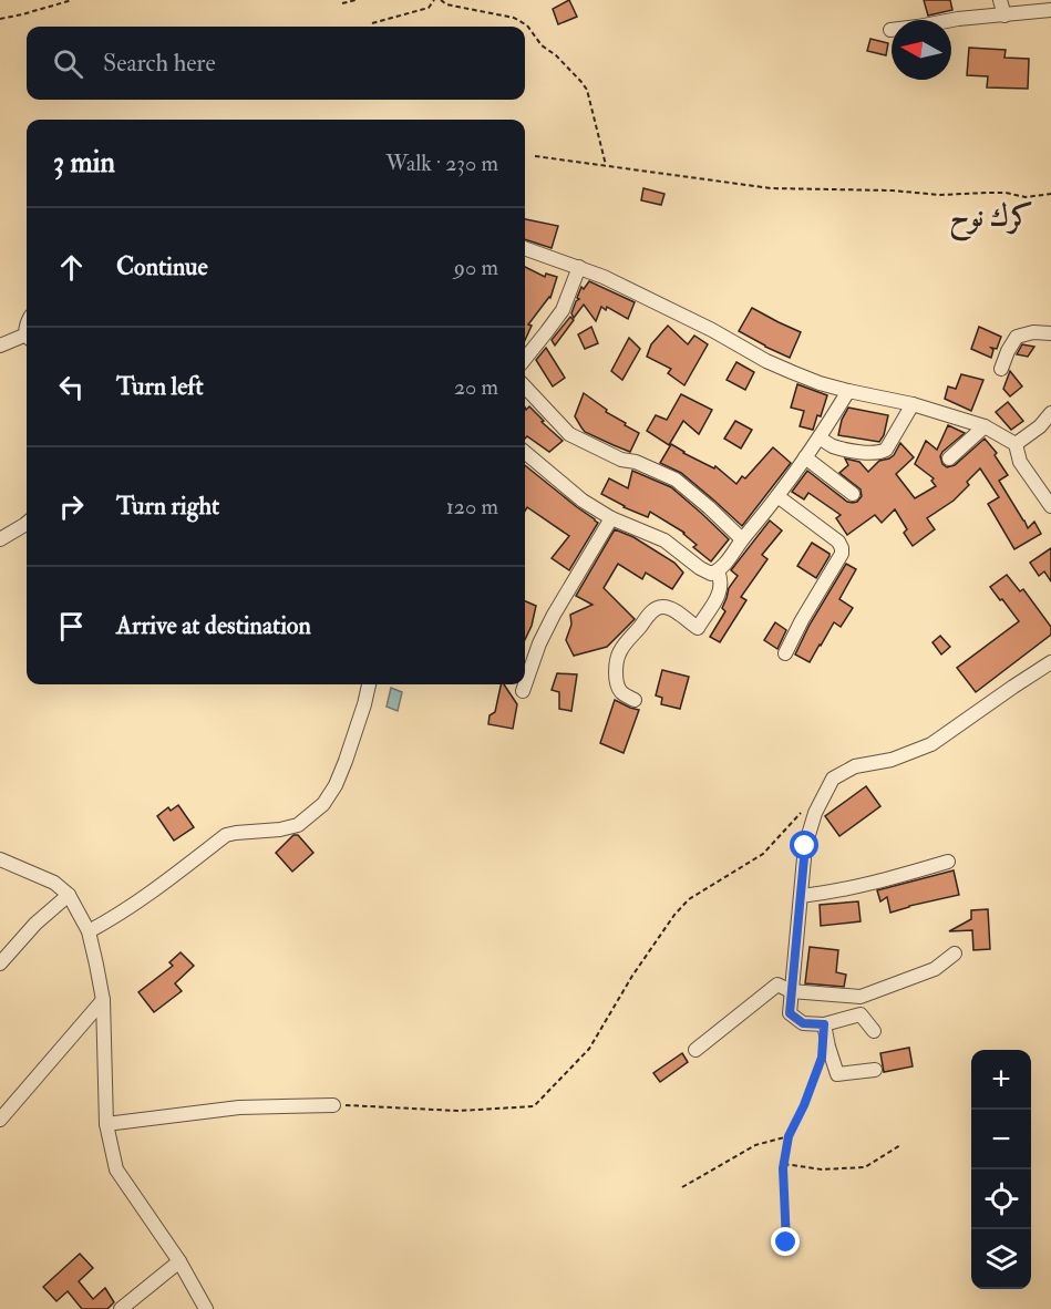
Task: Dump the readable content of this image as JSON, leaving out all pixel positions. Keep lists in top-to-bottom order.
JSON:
{
  "districts": ["كرك نوح"],
  "north": "left",
  "page": {
    "search": "Search here",
    "heading": ["3 min", "Walk · 230 m"],
    "list": [
      ["Continue", "90 m"],
      ["Turn left", "20 m"],
      ["Turn right", "120 m"],
      "Arrive at destination"
    ],
    "map_buttons": ["+", "−"]
  }
}
